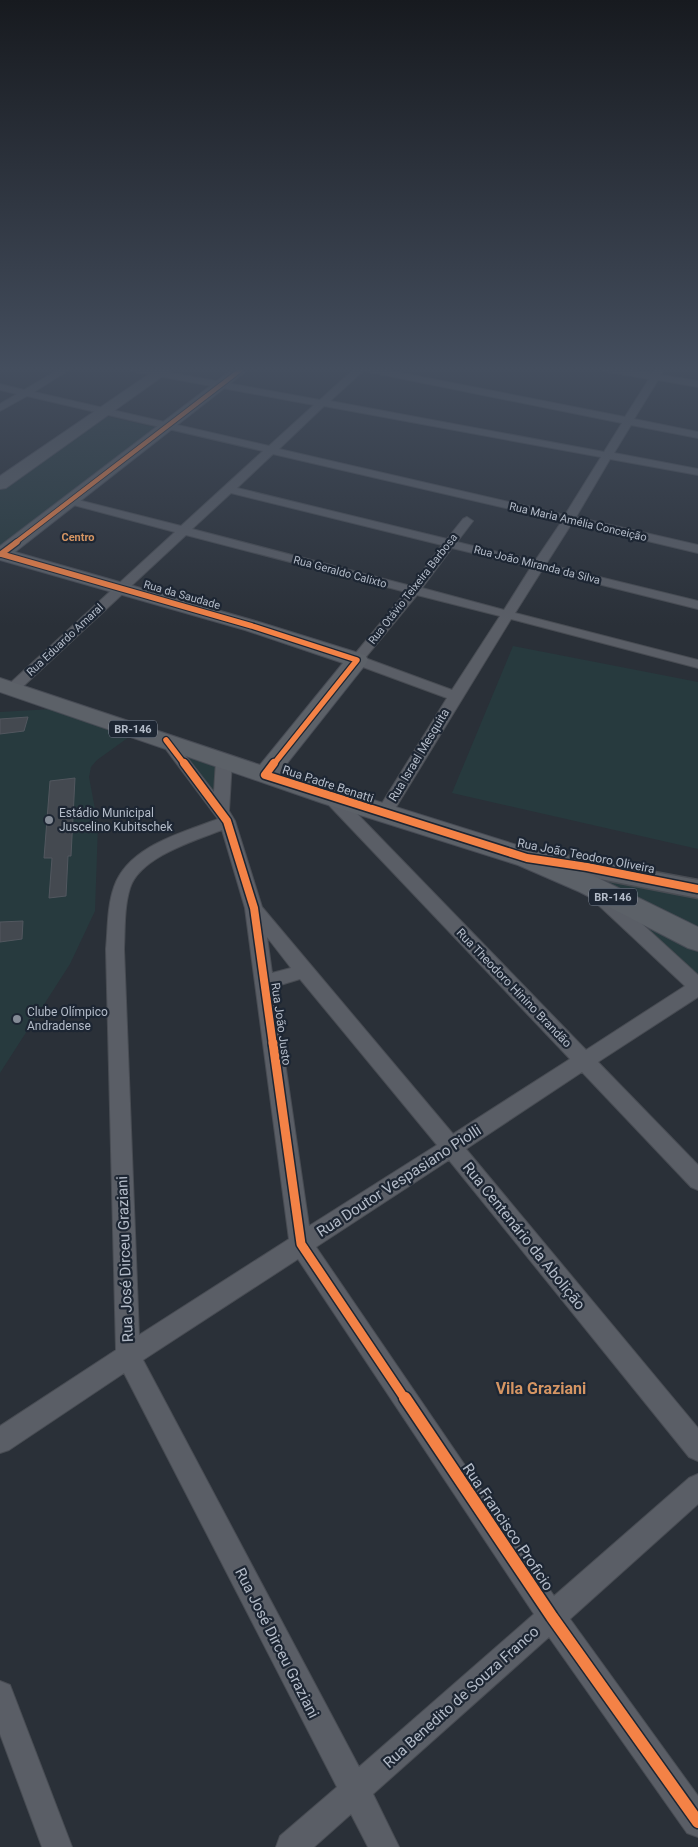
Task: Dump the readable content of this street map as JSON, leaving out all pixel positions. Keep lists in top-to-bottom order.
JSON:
{
  "streets": {
    "main road": [
      "Rua Otávio Teixeira Barbosa",
      "Rua da Saudade",
      "BR-146",
      "Rua Padre Benatti",
      "Rua João Teodoro Oliveira"
    ],
    "street": [
      "Rua Maria Amélia Conceição",
      "Rua João Miranda da Silva",
      "Rua Geraldo Calixto",
      "Rua Eduardo Amaral",
      "Rua Israel Mesquita",
      "Rua Theodoro Hinino Brandão",
      "Rua João Justo",
      "Rua Doutor Vespasiano Piolli",
      "Rua Centenário da Abolição",
      "Rua José Dirceu Graziani",
      "Rua Francisco Proficio",
      "Rua Benedito de Souza Franco"
    ]
  },
  "crossings": [
    ["Rua Maria Amélia Conceição", "Rua Israel Mesquita"],
    ["Rua João Miranda da Silva", "Rua Otávio Teixeira Barbosa"],
    ["Rua João Miranda da Silva", "Rua Eduardo Amaral"],
    ["Rua João Miranda da Silva", "Rua Israel Mesquita"],
    ["Rua Geraldo Calixto", "Rua Otávio Teixeira Barbosa"],
    ["Rua Geraldo Calixto", "Rua Eduardo Amaral"],
    ["Rua Geraldo Calixto", "Rua Israel Mesquita"],
    ["Rua Otávio Teixeira Barbosa", "Rua da Saudade"],
    ["Rua Otávio Teixeira Barbosa", "Rua Padre Benatti"],
    ["Rua da Saudade", "Rua Eduardo Amaral"],
    ["Rua da Saudade", "Rua Israel Mesquita"],
    ["Rua Eduardo Amaral", "Rua Padre Benatti"],
    ["BR-146", "Rua João Teodoro Oliveira"],
    ["Rua Israel Mesquita", "Rua Padre Benatti"],
    ["Rua Israel Mesquita", "Rua João Teodoro Oliveira"],
    ["Rua Padre Benatti", "Rua João Teodoro Oliveira"],
    ["Rua Padre Benatti", "Rua Theodoro Hinino Brandão"],
    ["Rua Theodoro Hinino Brandão", "Rua Doutor Vespasiano Piolli"],
    ["Rua João Justo", "Rua Doutor Vespasiano Piolli"],
    ["Rua João Justo", "Rua Centenário da Abolição"],
    ["Rua João Justo", "Rua José Dirceu Graziani"],
    ["Rua João Justo", "Rua Francisco Proficio"],
    ["Rua Doutor Vespasiano Piolli", "Rua Centenário da Abolição"],
    ["Rua Doutor Vespasiano Piolli", "Rua José Dirceu Graziani"],
    ["Rua Doutor Vespasiano Piolli", "Rua Francisco Proficio"],
    ["Rua José Dirceu Graziani", "Rua Benedito de Souza Franco"],
    ["Rua Francisco Proficio", "Rua Benedito de Souza Franco"]
  ],
  "districts": ["Centro", "Vila Graziani"],
  "places": ["Estádio Municipal Juscelino Kubitschek", "Clube Olímpico Andradense"]
}
